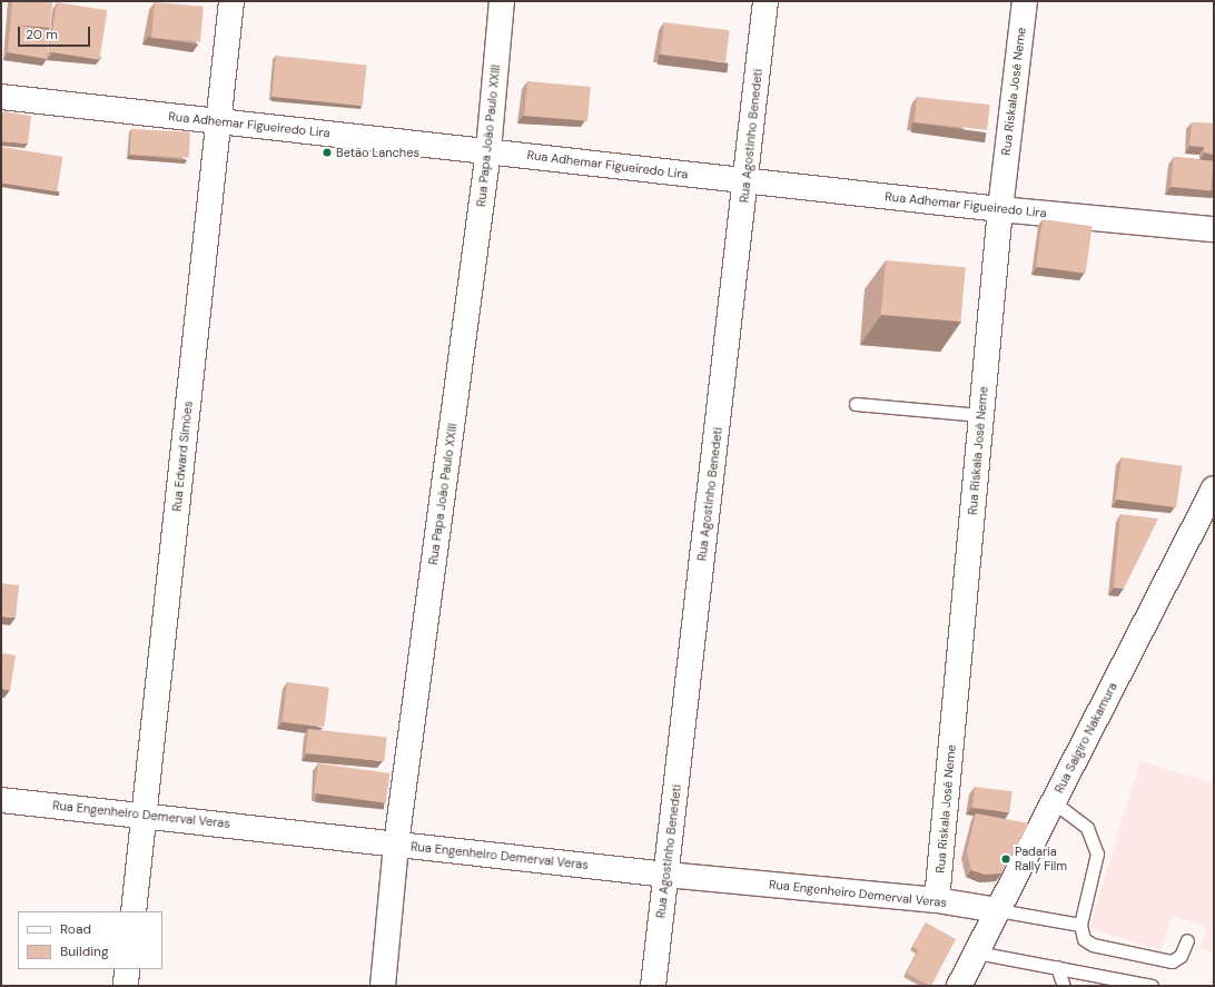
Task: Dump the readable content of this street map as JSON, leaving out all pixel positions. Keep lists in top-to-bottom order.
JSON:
{
  "streets": {
    "street": [
      "Rua Riskala José Neme",
      "Rua Adhemar Figueiredo Lira",
      "Rua Papa João Paulo XXIII",
      "Rua Agostinho Benedeti",
      "Rua Edward Simões",
      "Rua Saigiro Nakamura",
      "Rua Engenheiro Demerval Veras"
    ]
  },
  "crossings": [
    ["Rua Riskala José Neme", "Rua Adhemar Figueiredo Lira"],
    ["Rua Riskala José Neme", "Rua Engenheiro Demerval Veras"],
    ["Rua Adhemar Figueiredo Lira", "Rua Papa João Paulo XXIII"],
    ["Rua Adhemar Figueiredo Lira", "Rua Agostinho Benedeti"],
    ["Rua Adhemar Figueiredo Lira", "Rua Edward Simões"],
    ["Rua Papa João Paulo XXIII", "Rua Engenheiro Demerval Veras"],
    ["Rua Agostinho Benedeti", "Rua Engenheiro Demerval Veras"],
    ["Rua Edward Simões", "Rua Engenheiro Demerval Veras"],
    ["Rua Saigiro Nakamura", "Rua Engenheiro Demerval Veras"]
  ],
  "places": ["Betão Lanches", "Padaria Rally Film"],
  "legend": ["Road", "Building"],
  "scale_bar": "20 m"
}
